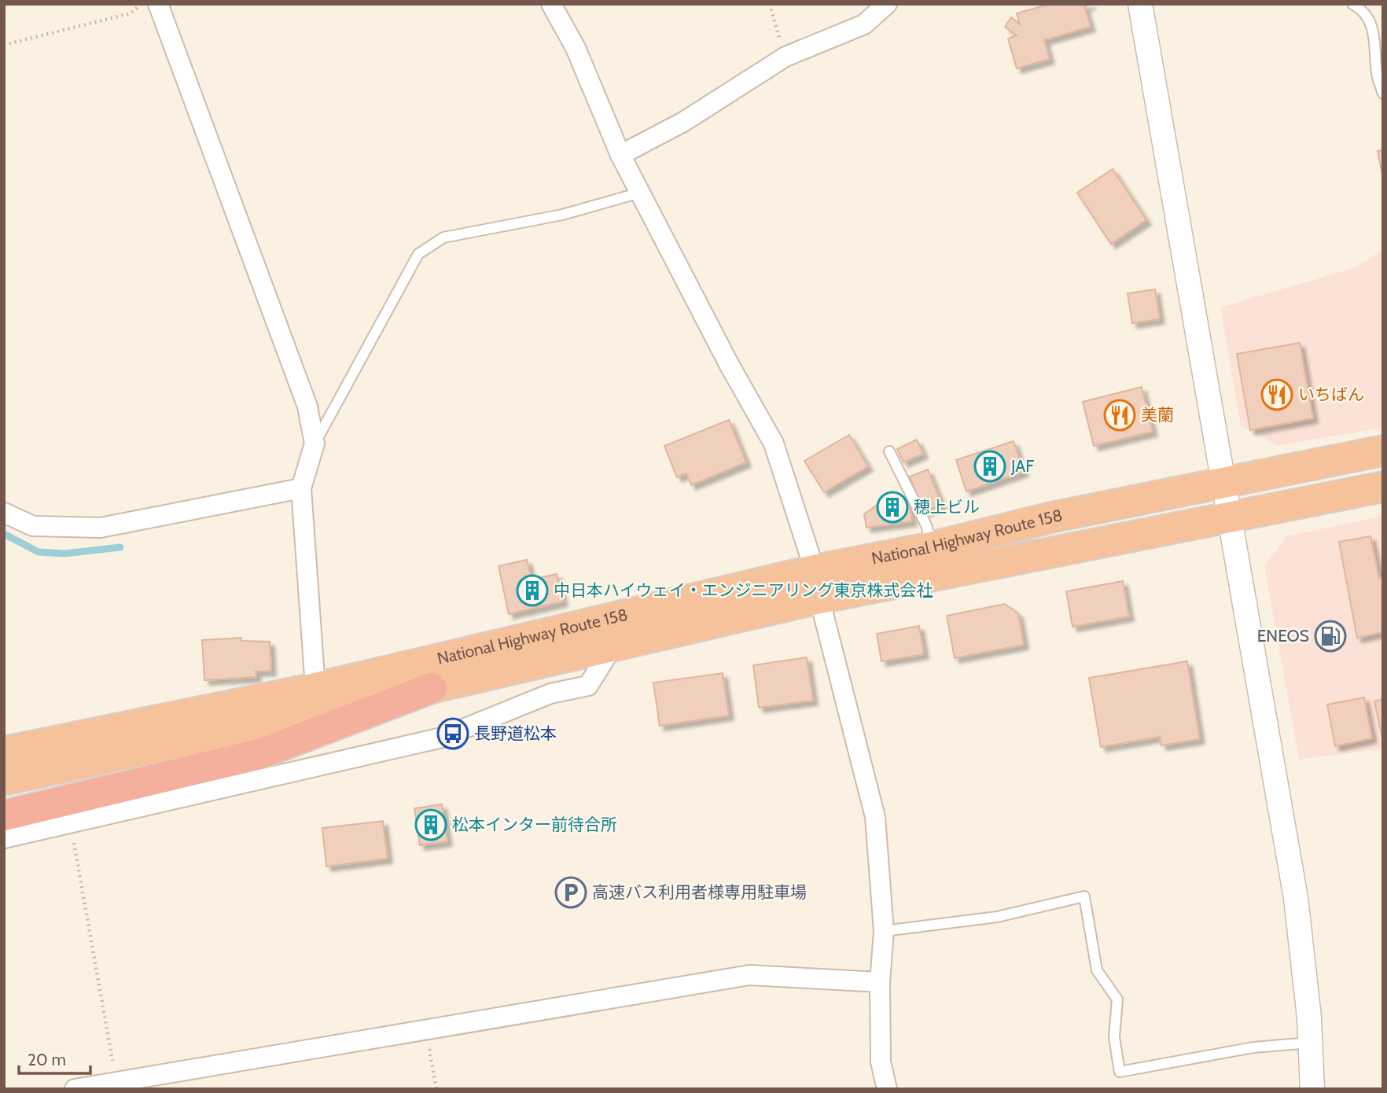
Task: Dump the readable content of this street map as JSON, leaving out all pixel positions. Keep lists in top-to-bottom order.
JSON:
{
  "streets": {
    "highway": ["National Highway Route 158"]
  },
  "places": {
    "restaurant": ["いちばん", "美蘭"],
    "building": [
      "JAF",
      "穂上ビル",
      "中日本ハイウェイ・エンジニアリング東京株式会社",
      "松本インター前待合所"
    ],
    "fuel station": ["ENEOS"],
    "bus stop": ["長野道松本"],
    "parking": ["高速バス利用者様専用駐車場"]
  },
  "scale_bar": "20 m"
}
